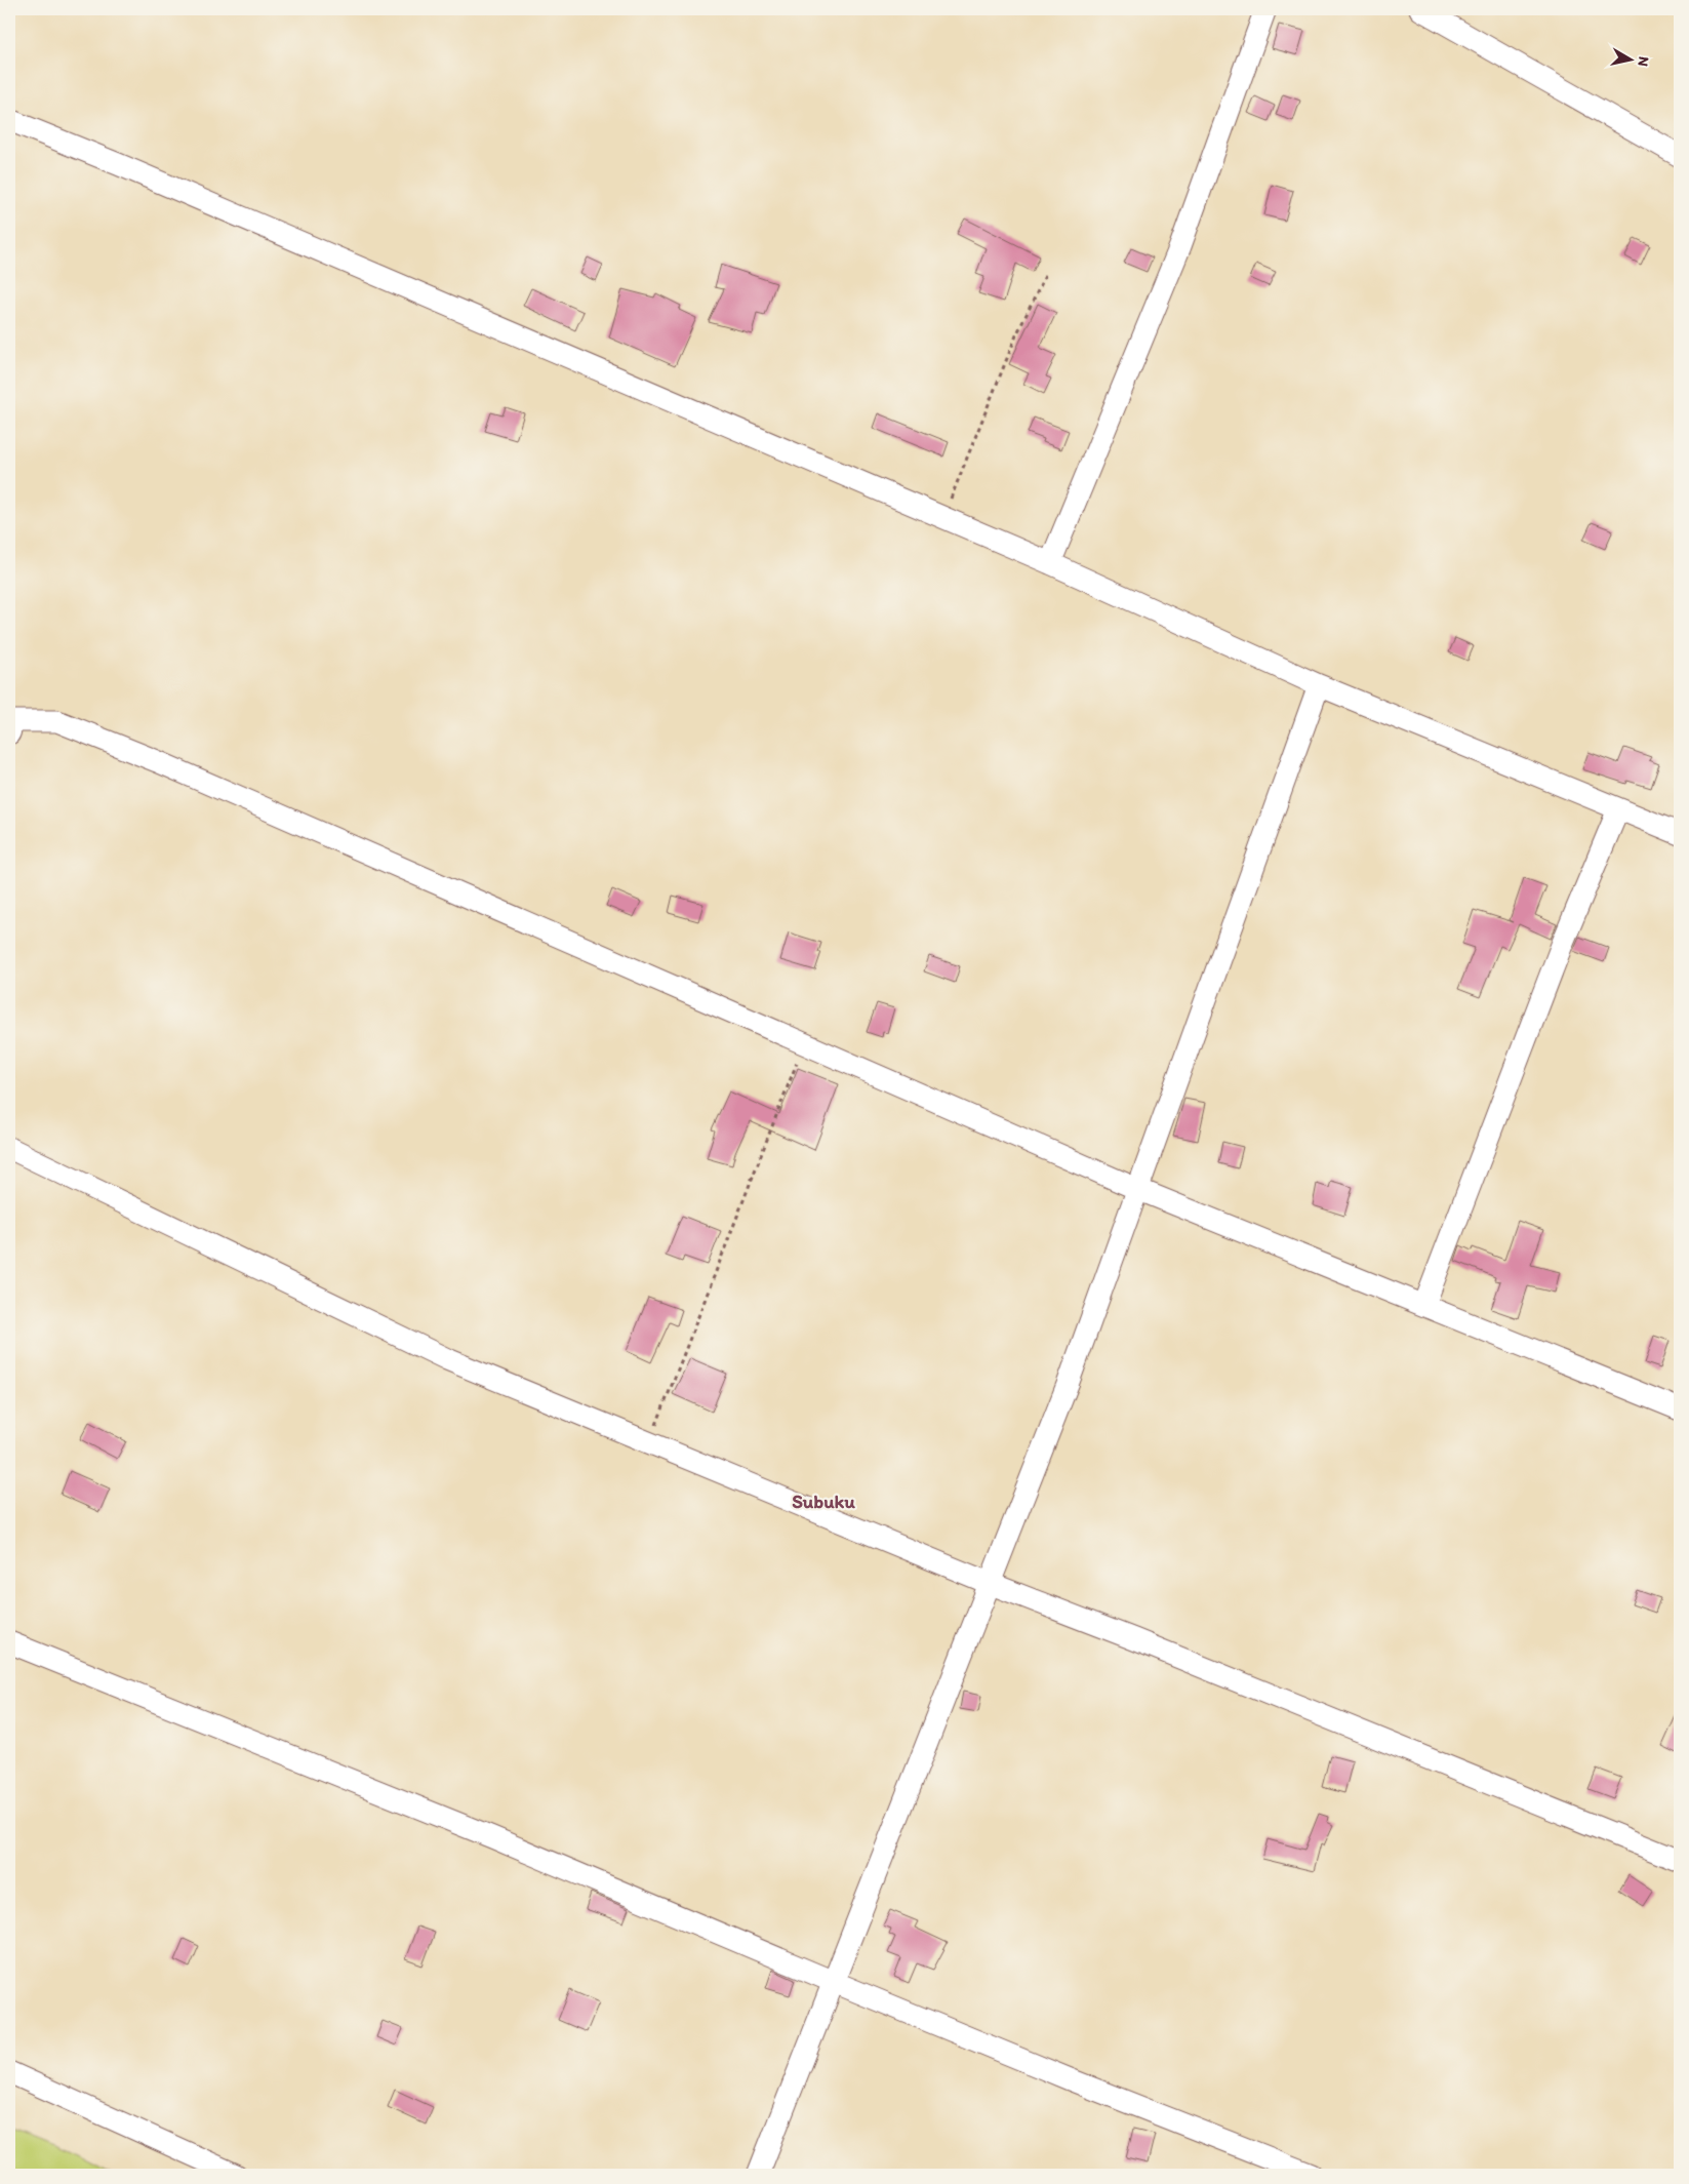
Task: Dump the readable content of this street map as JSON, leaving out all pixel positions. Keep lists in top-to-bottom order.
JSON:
{
  "districts": ["Subuku"],
  "north": "right"
}
